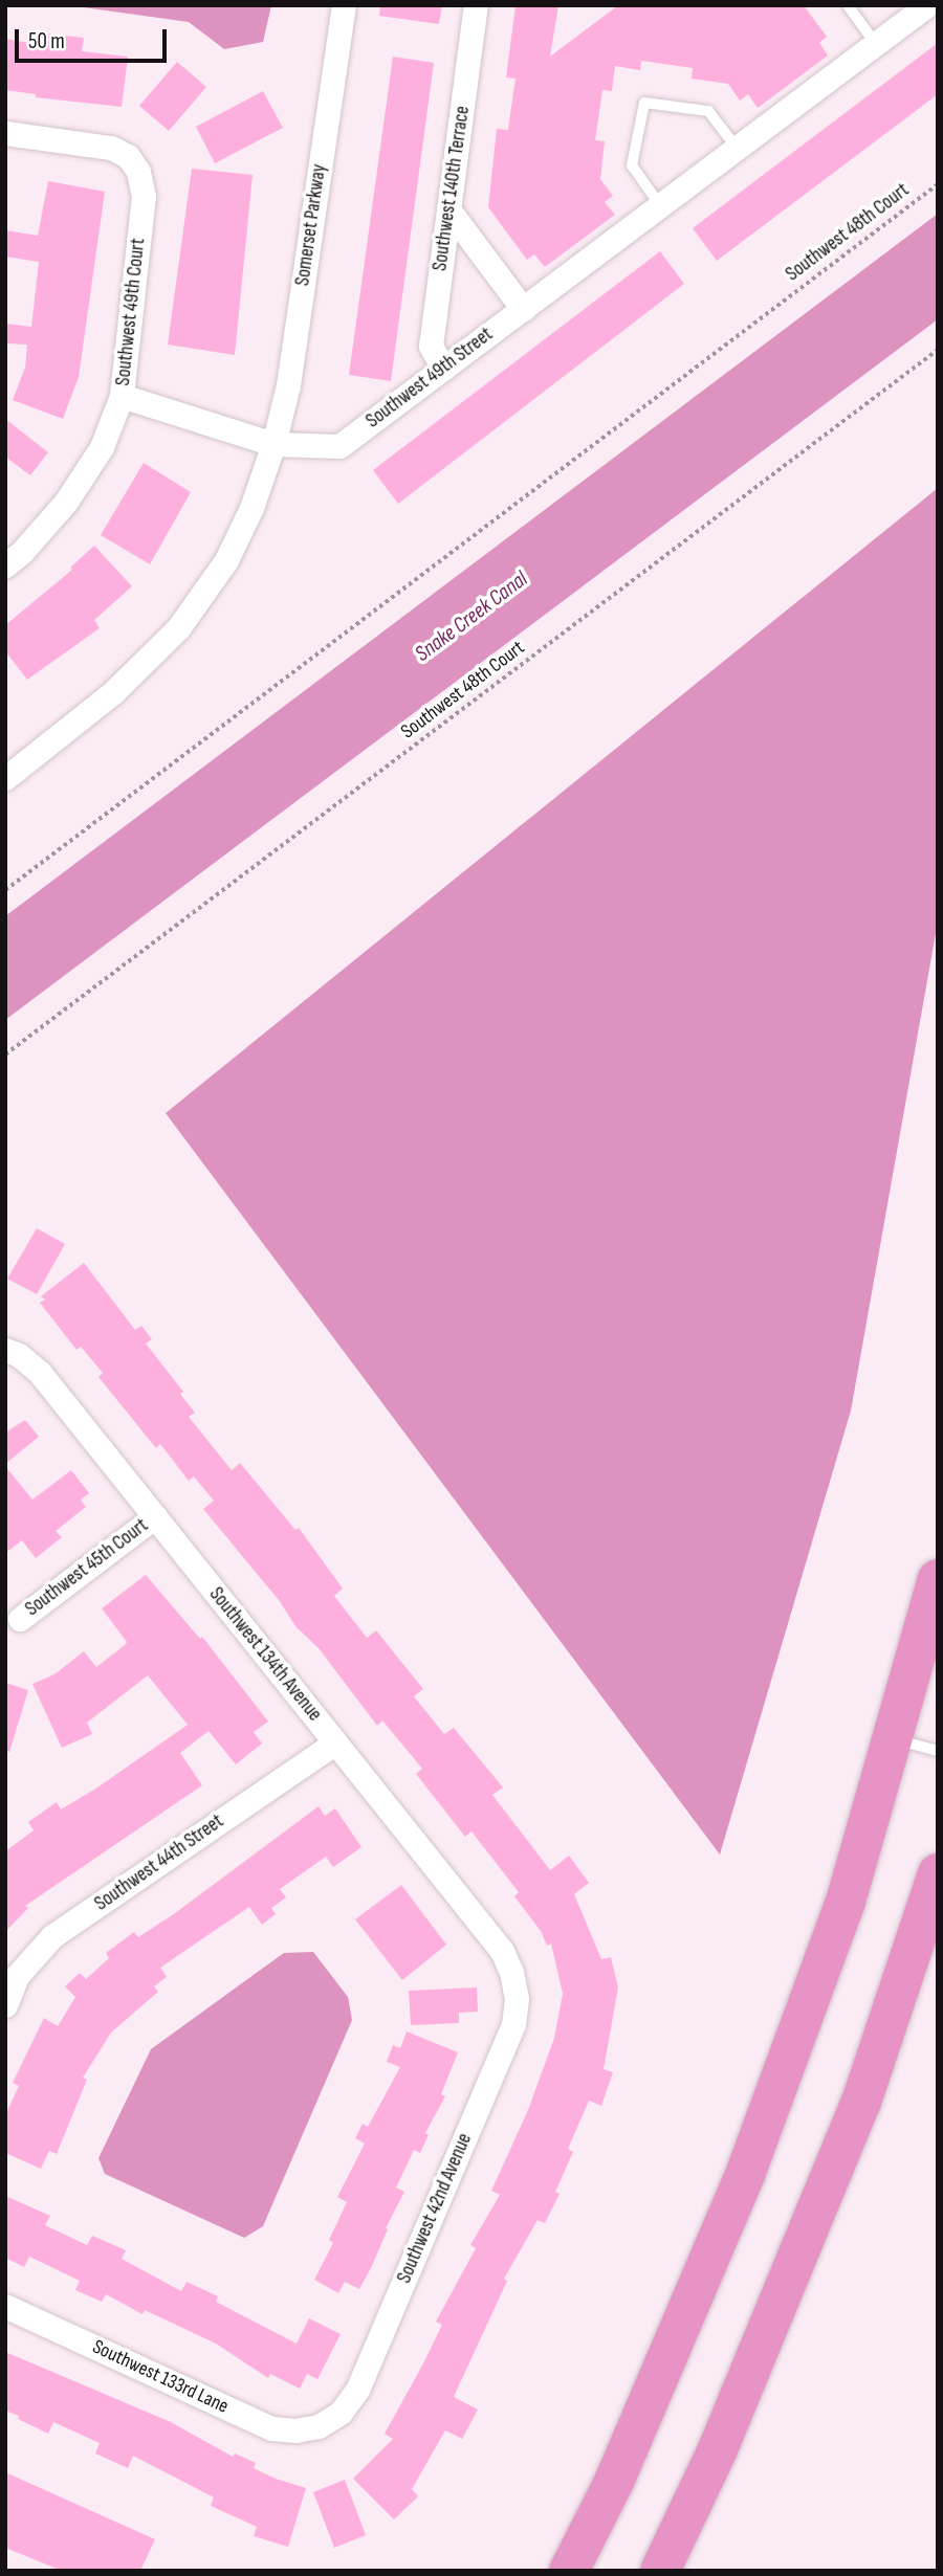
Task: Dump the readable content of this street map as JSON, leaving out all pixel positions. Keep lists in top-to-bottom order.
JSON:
{
  "streets": {
    "street": [
      "Southwest 140th Terrace",
      "Somerset Parkway",
      "Southwest 49th Court",
      "Southwest 49th Street",
      "Southwest 45th Court",
      "Southwest 134th Avenue",
      "Southwest 44th Street",
      "Southwest 42nd Avenue",
      "Southwest 133rd Lane"
    ],
    "path": ["Southwest 48th Court"]
  },
  "crossings": [
    ["Southwest 140th Terrace", "Southwest 49th Street"],
    ["Somerset Parkway", "Southwest 49th Street"],
    ["Southwest 49th Court", "Southwest 49th Street"],
    ["Southwest 45th Court", "Southwest 134th Avenue"],
    ["Southwest 134th Avenue", "Southwest 44th Street"],
    ["Southwest 134th Avenue", "Southwest 42nd Avenue"],
    ["Southwest 42nd Avenue", "Southwest 133rd Lane"]
  ],
  "water": ["Snake Creek Canal"],
  "scale_bar": "50 m"
}
